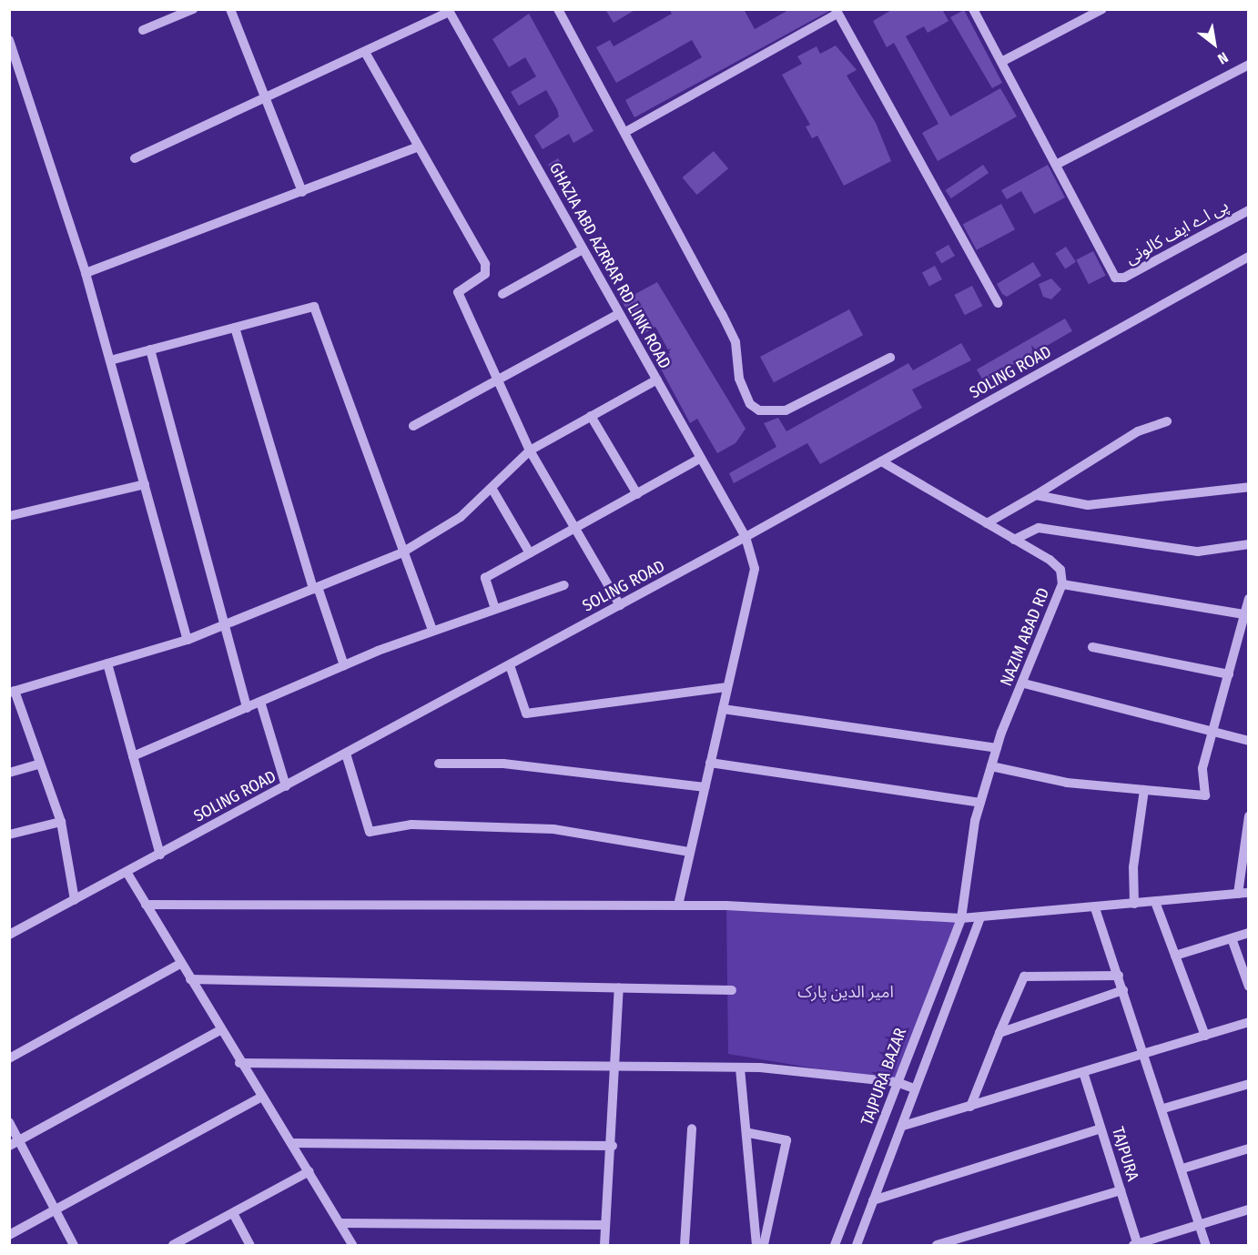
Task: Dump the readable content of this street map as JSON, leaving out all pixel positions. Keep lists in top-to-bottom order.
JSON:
{
  "streets": {
    "street": [
      "پی اے ایف کالونی",
      "GHAZIA ABD AZRRAR RD LINK ROAD",
      "SOLING ROAD",
      "NAZIM ABAD RD",
      "TAJPURA BAZAR",
      "TAJPURA"
    ]
  },
  "crossings": [
    ["GHAZIA ABD AZRRAR RD LINK ROAD", "SOLING ROAD"],
    ["SOLING ROAD", "NAZIM ABAD RD"],
    ["NAZIM ABAD RD", "TAJPURA BAZAR"]
  ],
  "parks": ["امیر الدین پارک"],
  "north": "bottom right"
}
